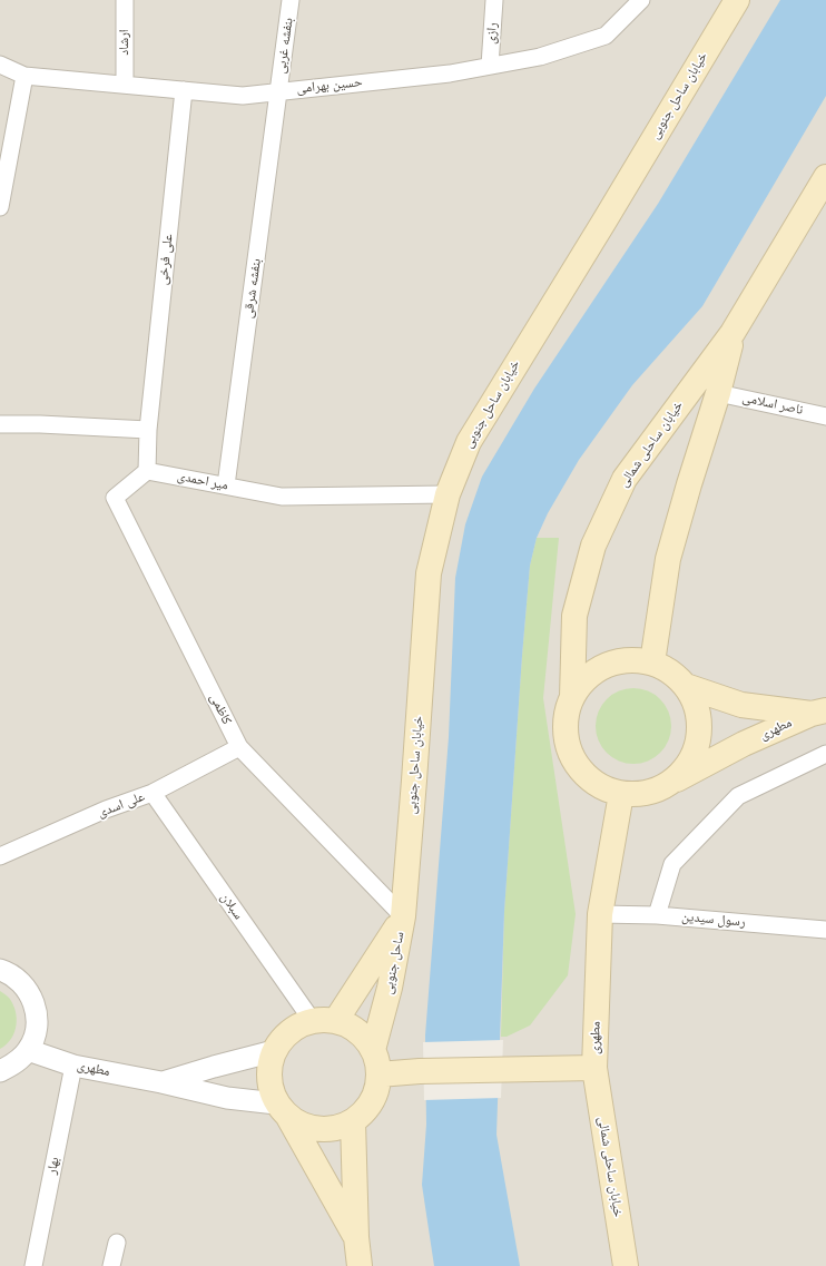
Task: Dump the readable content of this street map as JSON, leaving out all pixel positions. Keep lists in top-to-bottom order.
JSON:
{
  "streets": {
    "main road": [
      "خیابان ساحل جنوبی",
      "خیابان ساحلی شمالی",
      "مطهری",
      "ساحل جنوبی"
    ],
    "street": [
      "رازی",
      "ارشاد",
      "بنفشه غربی",
      "حسین بهرامی",
      "علی فرخی",
      "بنفشه شرقی",
      "ناصر اسلامی",
      "میر احمدی",
      "کاظمی",
      "علی اسدی",
      "سبلان",
      "رسول سیدین",
      "بهار"
    ]
  },
  "crossings": [
    ["رازی", "حسین بهرامی"],
    ["ارشاد", "حسین بهرامی"],
    ["بنفشه غربی", "حسین بهرامی"],
    ["بنفشه غربی", "بنفشه شرقی"],
    ["حسین بهرامی", "علی فرخی"],
    ["حسین بهرامی", "بنفشه شرقی"],
    ["خیابان ساحل جنوبی", "میر احمدی"],
    ["خیابان ساحل جنوبی", "کاظمی"],
    ["خیابان ساحل جنوبی", "ساحل جنوبی"],
    ["بنفشه شرقی", "میر احمدی"],
    ["ناصر اسلامی", "خیابان ساحلی شمالی"],
    ["خیابان ساحلی شمالی", "مطهری"],
    ["میر احمدی", "کاظمی"],
    ["کاظمی", "علی اسدی"],
    ["کاظمی", "ساحل جنوبی"],
    ["مطهری", "سبلان"],
    ["مطهری", "رسول سیدین"],
    ["مطهری", "ساحل جنوبی"],
    ["مطهری", "بهار"],
    ["علی اسدی", "سبلان"],
    ["سبلان", "ساحل جنوبی"]
  ]
}
